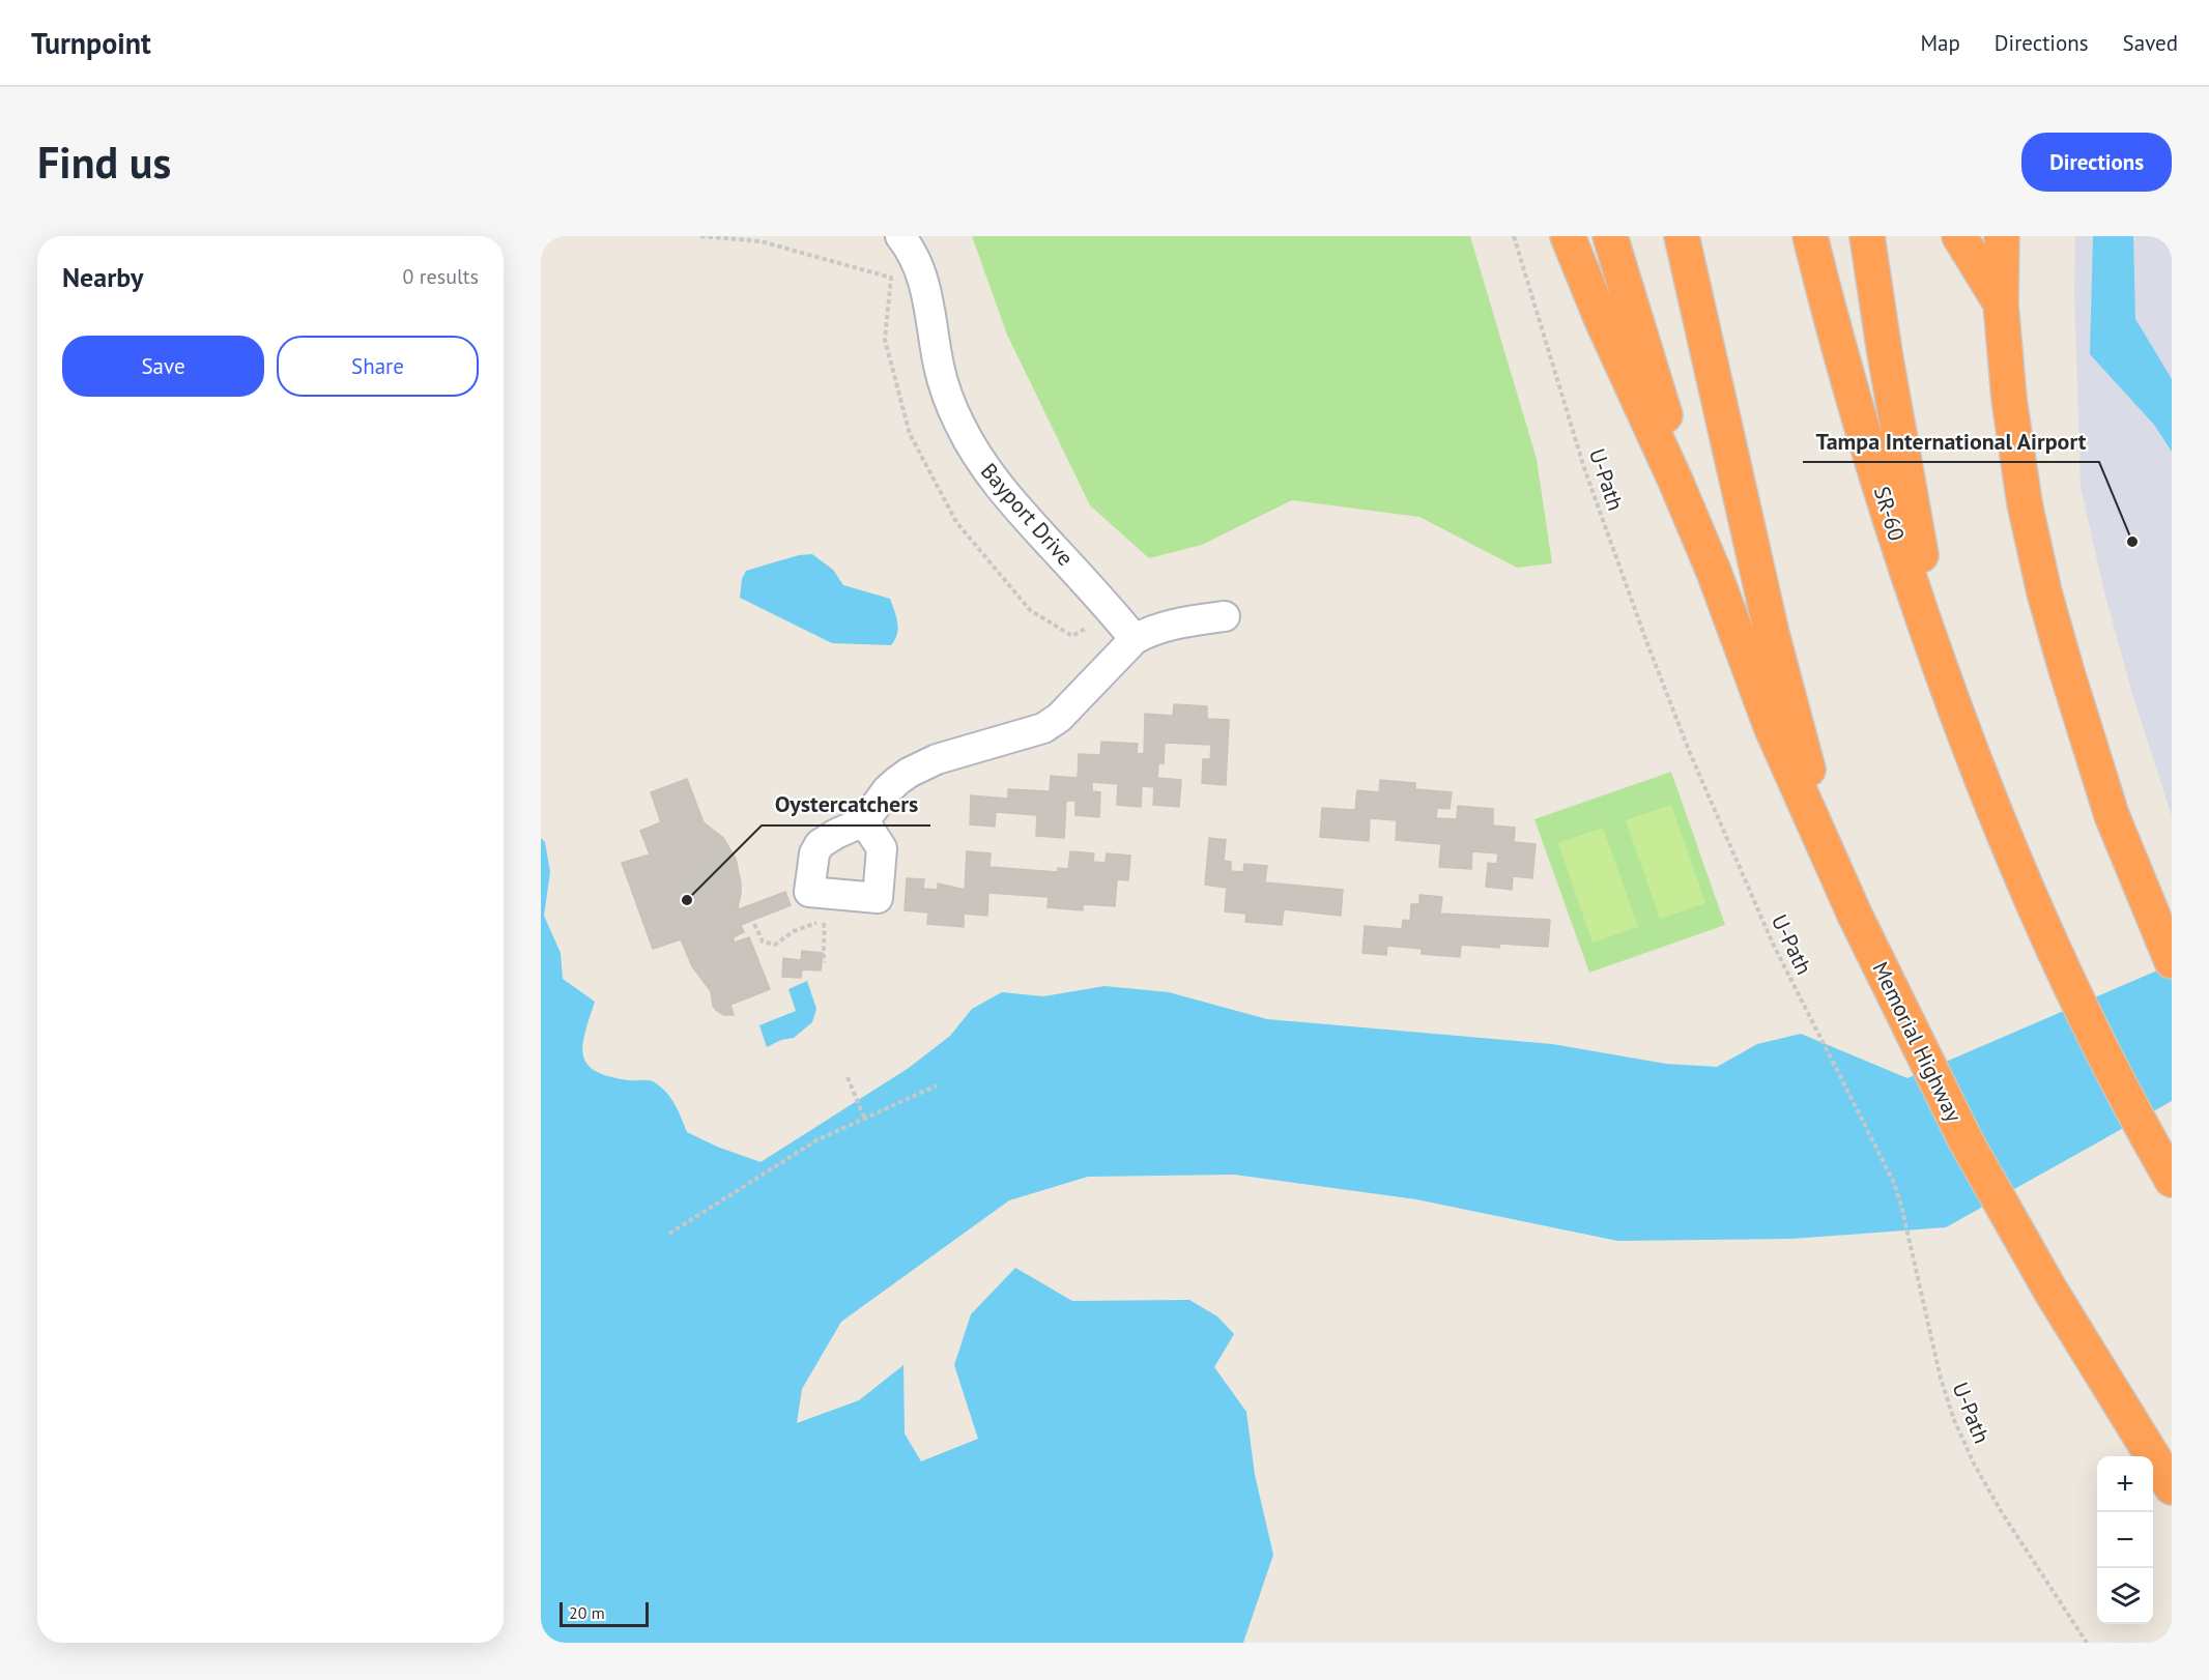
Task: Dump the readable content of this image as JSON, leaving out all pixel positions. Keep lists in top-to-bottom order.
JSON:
{
  "streets": {
    "highway": ["SR-60", "Memorial Highway"],
    "street": ["Bayport Drive"],
    "path": ["U-Path"]
  },
  "places": ["Tampa International Airport", "Oystercatchers"],
  "scale_bar": "20 m",
  "page": {
    "header": "Turnpoint",
    "nav": ["Map", "Directions", "Saved"],
    "buttons": [
      "Directions",
      ["Save", "Share"]
    ],
    "title": "Find us",
    "heading": ["Nearby", "0 results"],
    "map_buttons": ["+", "−"],
    "scale": "20 m"
  }
}
